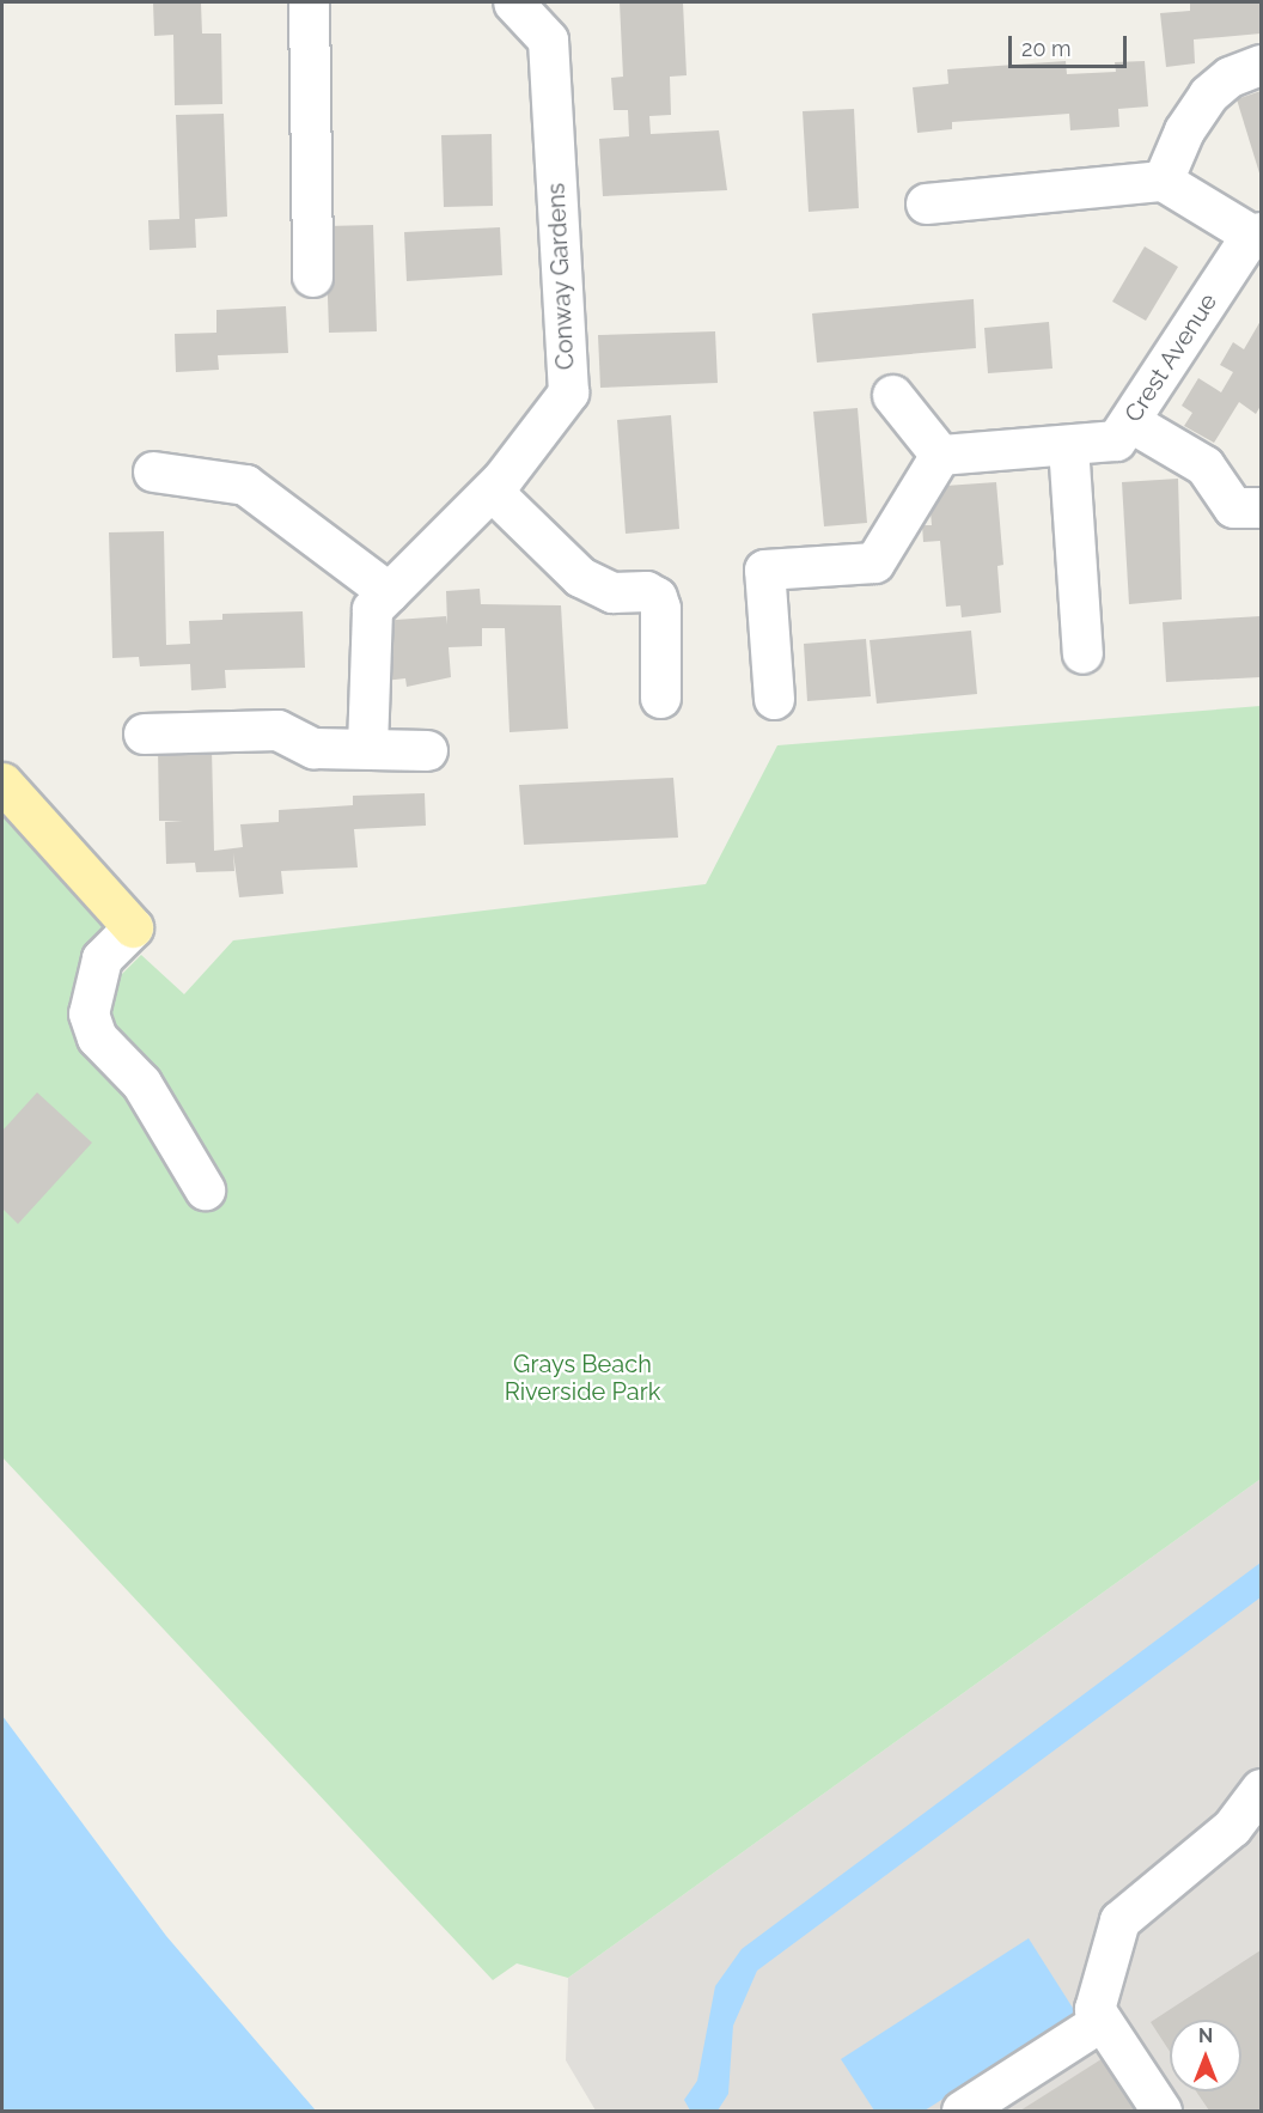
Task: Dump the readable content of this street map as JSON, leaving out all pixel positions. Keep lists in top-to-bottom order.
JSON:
{
  "streets": {
    "street": ["Conway Gardens", "Crest Avenue"]
  },
  "parks": ["Grays Beach Riverside Park"],
  "scale_bar": "20 m",
  "north": "top"
}
